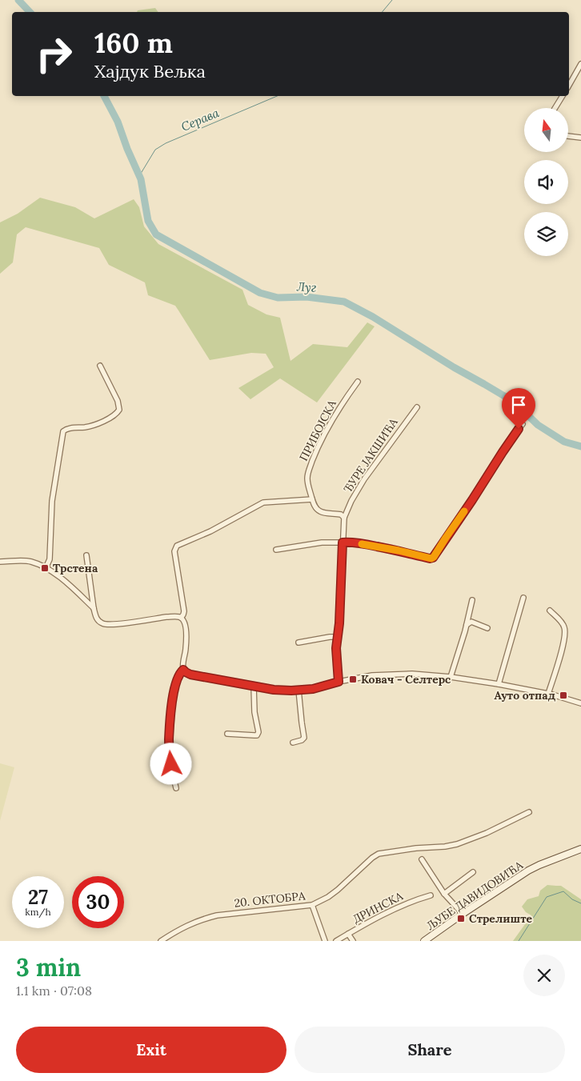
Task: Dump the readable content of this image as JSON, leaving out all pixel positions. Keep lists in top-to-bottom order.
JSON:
{
  "streets": {
    "main road": ["ЉУБЕ ДАВИДОВИЋА"],
    "street": [
      "ПРИБОЈСКА",
      "ЂУРЕ ЈАКШИЋА",
      "20. ОКТОБРА",
      "ДРИНСКА"
    ]
  },
  "water": ["Серава", "Луг"],
  "places": {
    "transit": [
      "Трстена",
      "Ковач - Селтерс",
      "Ауто отпад",
      "Стрелиште"
    ]
  },
  "north": "top",
  "page": {
    "turn": ["160 m", "Хајдук Вељка"],
    "speed": "27 km/h",
    "limit": "30",
    "heading": ["3 min", "1.1 km · 07:08"],
    "buttons": ["Exit", "Share"]
  }
}
